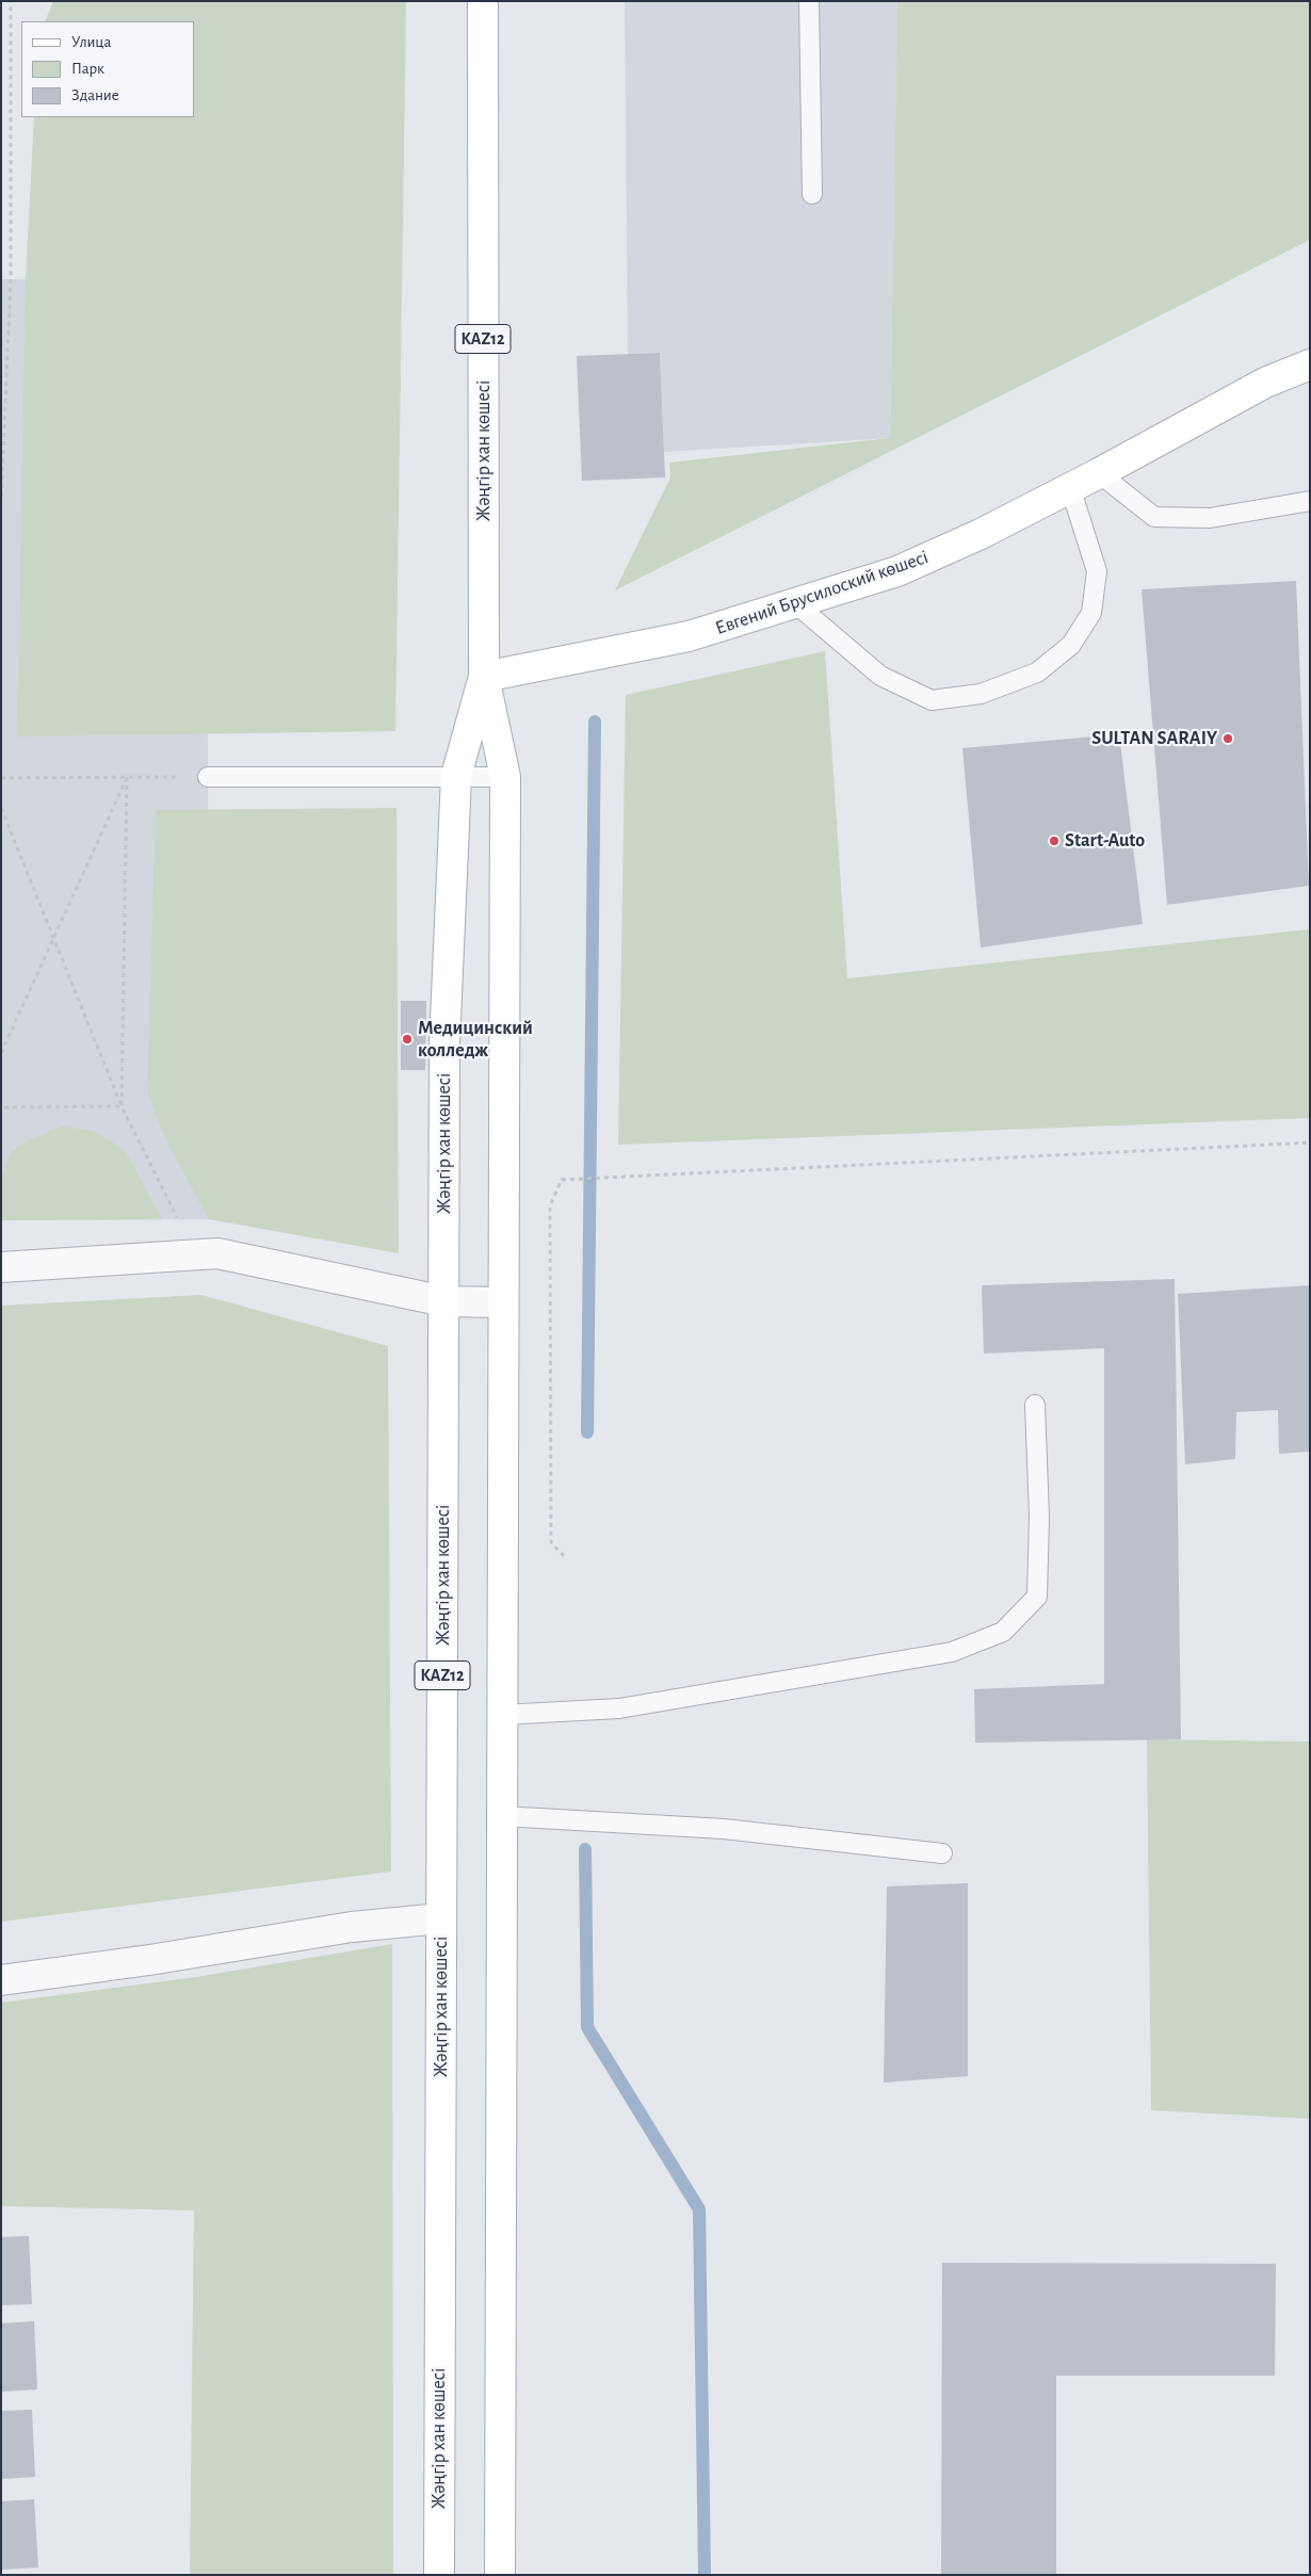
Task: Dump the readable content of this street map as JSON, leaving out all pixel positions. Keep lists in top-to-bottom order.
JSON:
{
  "streets": {
    "main road": ["KAZ12", "Жәңгір хан көшесі", "Евгений Брусилоский көшесі"]
  },
  "crossings": [
    ["Жәңгір хан көшесі", "Евгений Брусилоский көшесі"]
  ],
  "places": ["SULTAN SARAIY", "Start-Auto", "Медицинский колледж"],
  "legend": ["Улица", "Парк", "Здание"]
}
